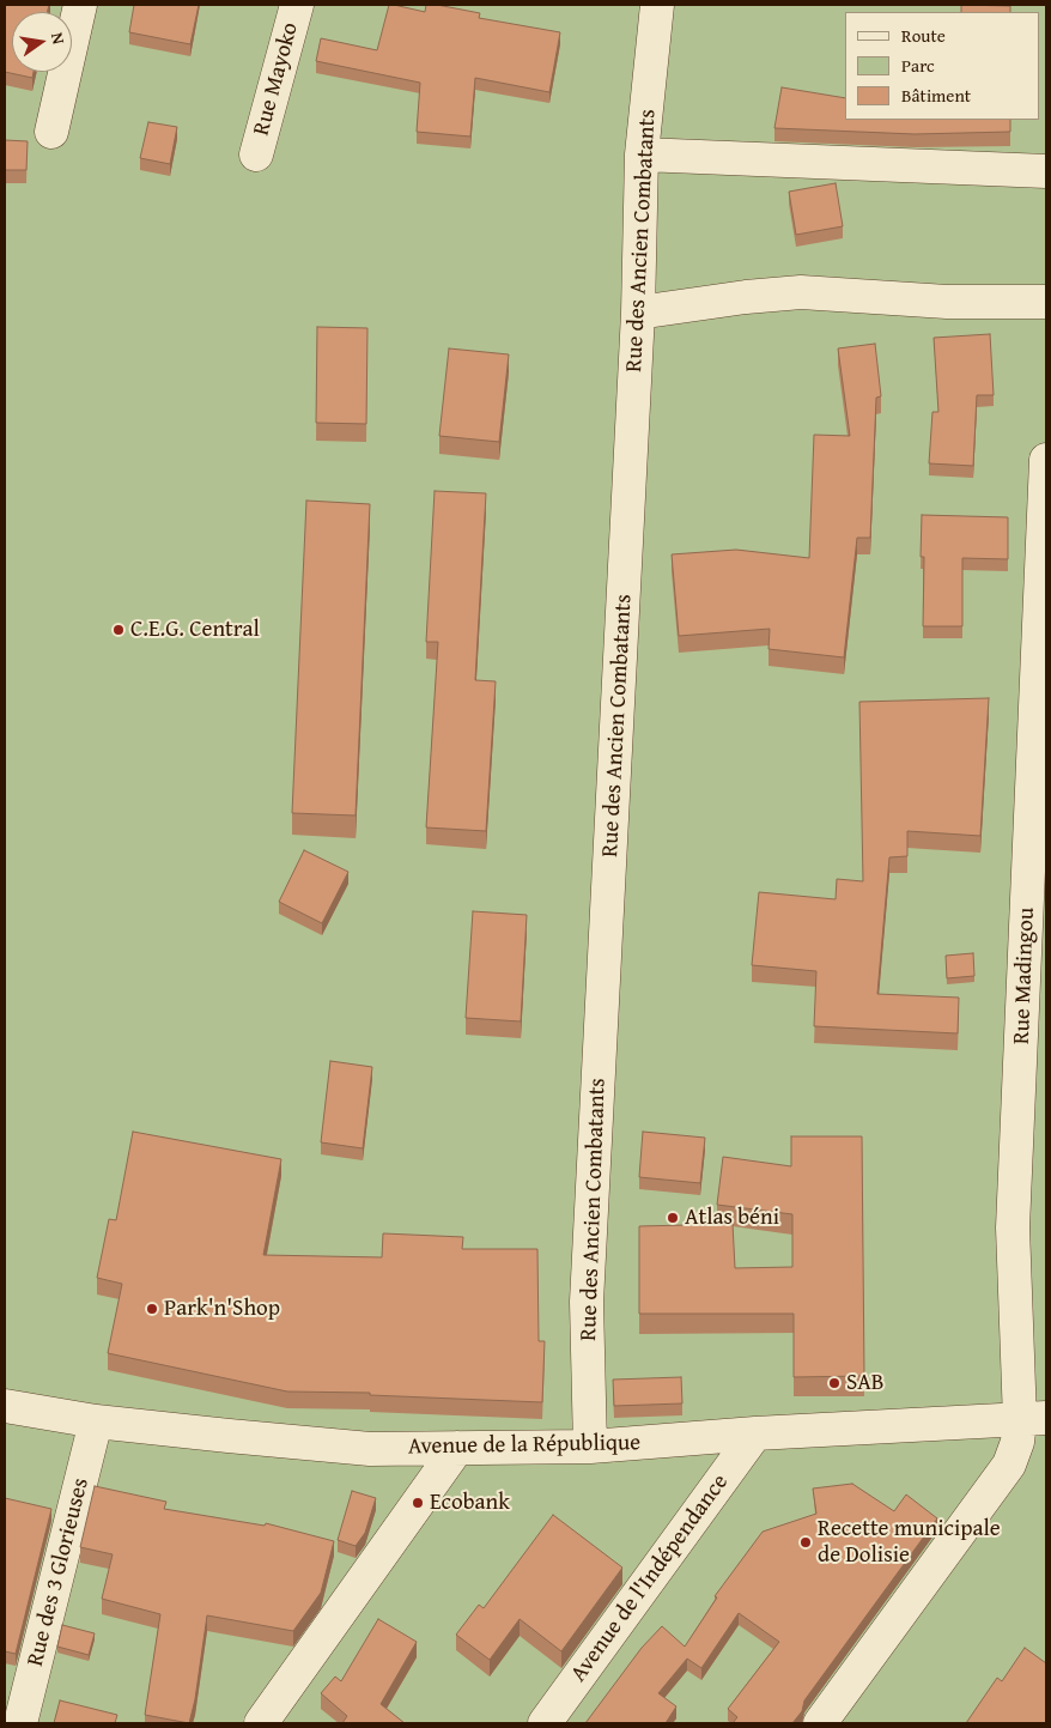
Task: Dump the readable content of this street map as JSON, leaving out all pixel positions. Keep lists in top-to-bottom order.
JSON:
{
  "streets": {
    "street": [
      "Rue Mayoko",
      "Rue des Ancien Combatants",
      "Rue Madingou",
      "Avenue de la République",
      "Rue des 3 Glorieuses",
      "Avenue de l'Indépendance"
    ]
  },
  "crossings": [
    ["Rue des Ancien Combatants", "Avenue de la République"],
    ["Rue Madingou", "Avenue de la République"],
    ["Avenue de la République", "Rue des 3 Glorieuses"],
    ["Avenue de la République", "Avenue de l'Indépendance"]
  ],
  "places": [
    "C.E.G. Central",
    "Atlas béni",
    "Park'n'Shop",
    "SAB",
    "Ecobank",
    "Recette municipale de Dolisie"
  ],
  "legend": ["Route", "Parc", "Bâtiment"],
  "north": "right"
}
